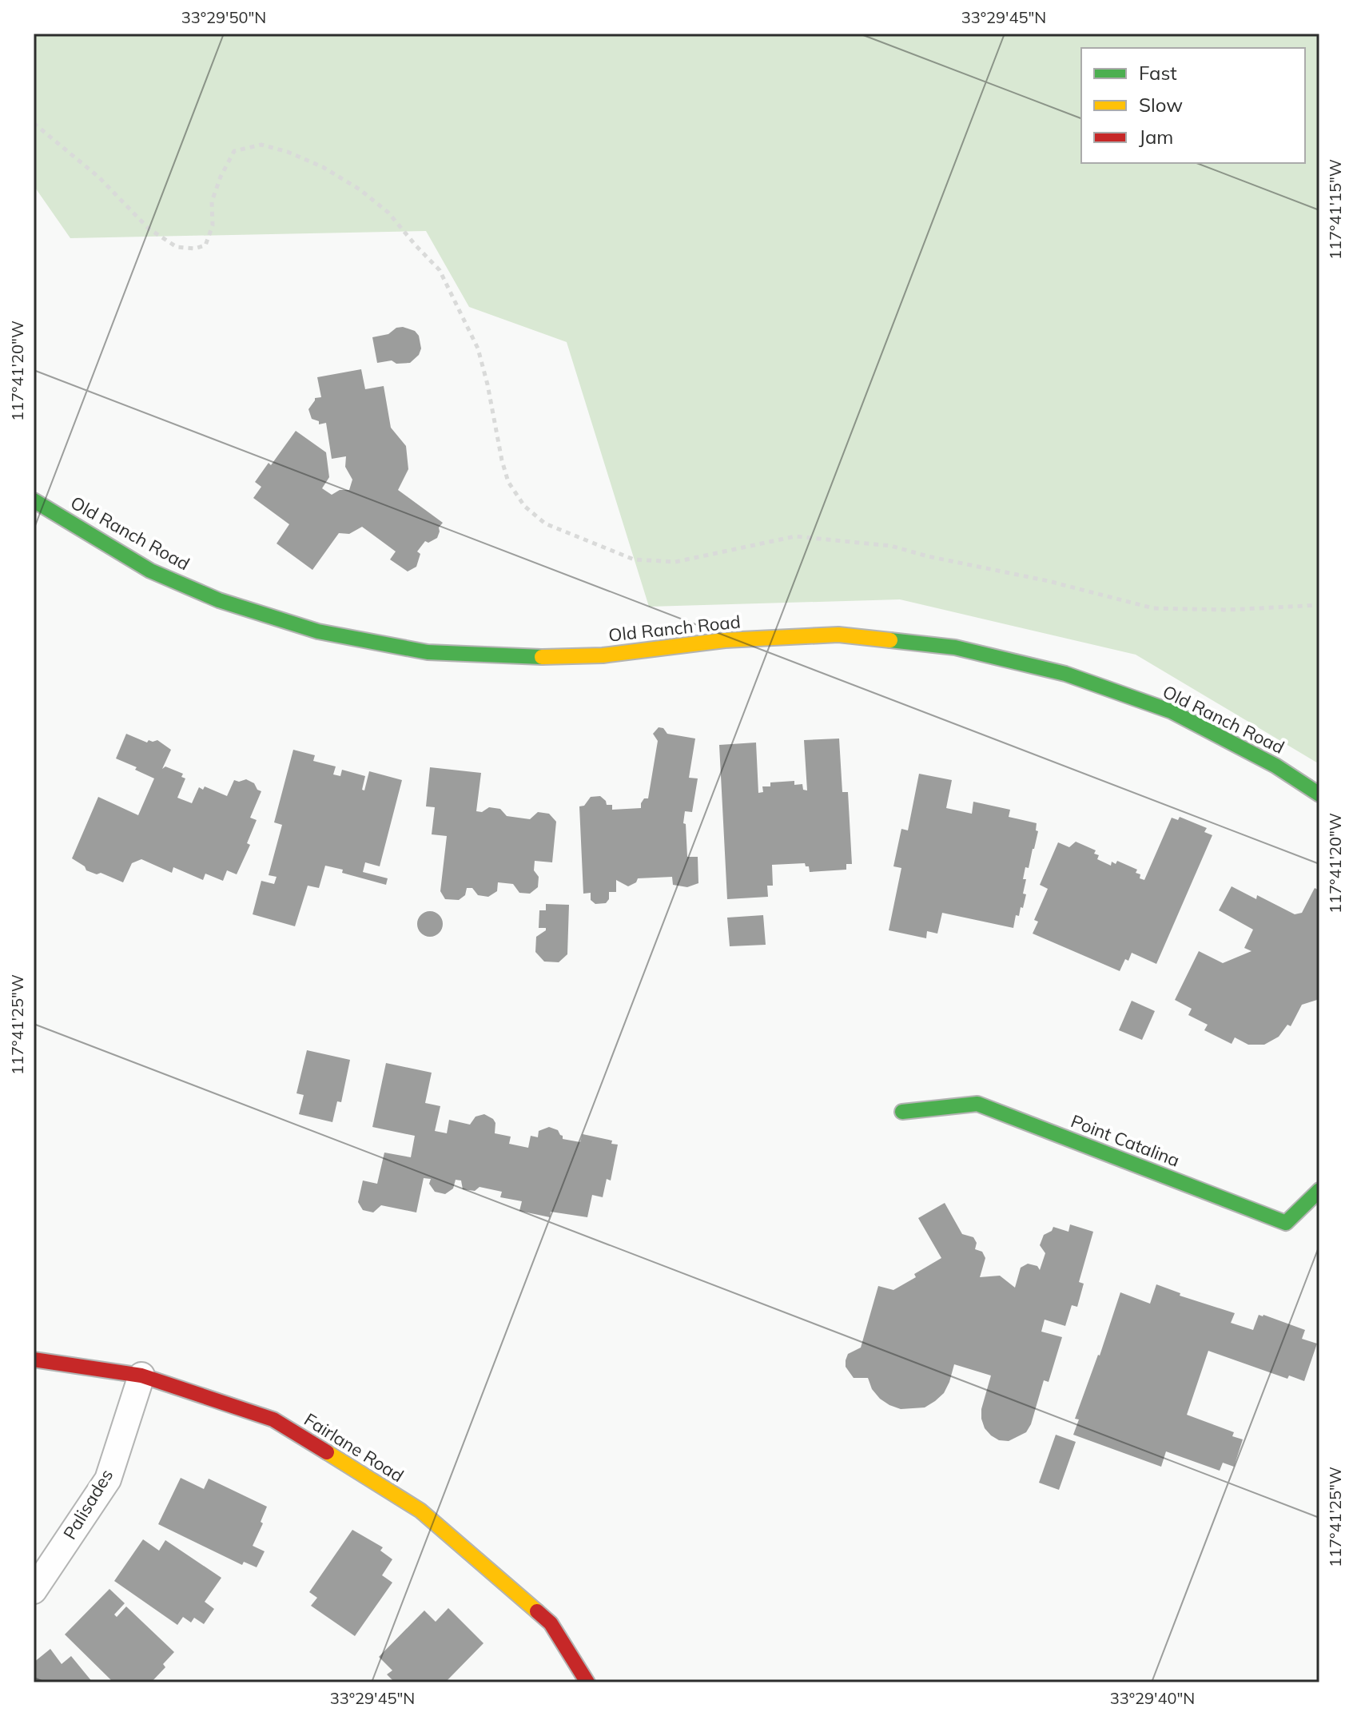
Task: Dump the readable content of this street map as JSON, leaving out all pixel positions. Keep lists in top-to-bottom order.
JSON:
{
  "streets": {
    "street": [
      "Old Ranch Road",
      "Point Catalina",
      "Fairlane Road",
      "Palisades"
    ]
  },
  "crossings": [
    ["Fairlane Road", "Palisades"]
  ],
  "legend": ["Fast", "Slow", "Jam"],
  "coordinates": [
    "33°29'50\"N",
    "33°29'45\"N",
    "117°41'15\"W",
    "117°41'20\"W",
    "117°41'25\"W",
    "33°29'40\"N"
  ]
}
